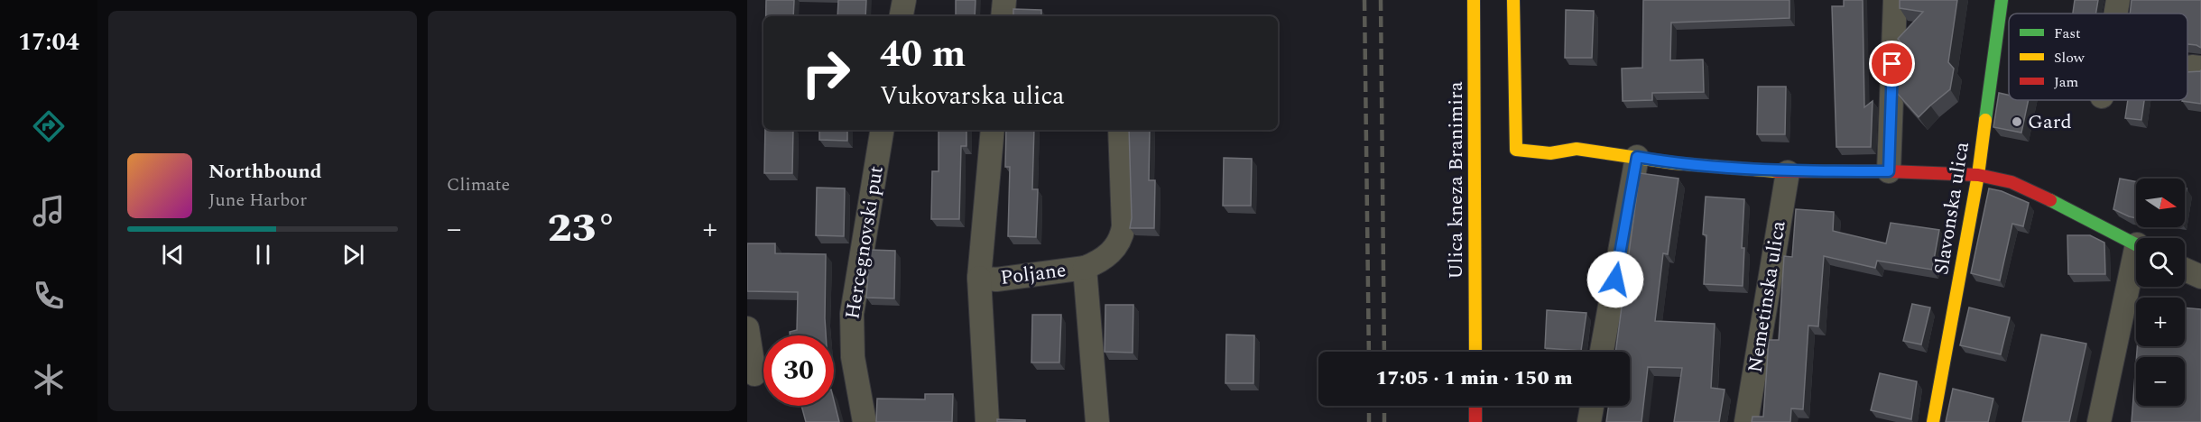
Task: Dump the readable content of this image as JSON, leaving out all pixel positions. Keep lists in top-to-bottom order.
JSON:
{
  "streets": {
    "street": [
      "Ulica kneza Branimira",
      "Slavonska ulica",
      "Hercegnovski put",
      "Poljane",
      "Nemetinska ulica"
    ]
  },
  "places": ["Gard"],
  "legend": ["Fast", "Slow", "Jam"],
  "north": "right",
  "page": {
    "tabs": "17:04",
    "tile": "Climate",
    "turn": ["40 m", "Vukovarska ulica"],
    "song": ["Northbound", "June Harbor"],
    "map_buttons": ["+", "−"],
    "heat": ["−", "23°", "+"],
    "limit": "30",
    "trip": "17:05 · 1 min · 150 m"
  }
}
